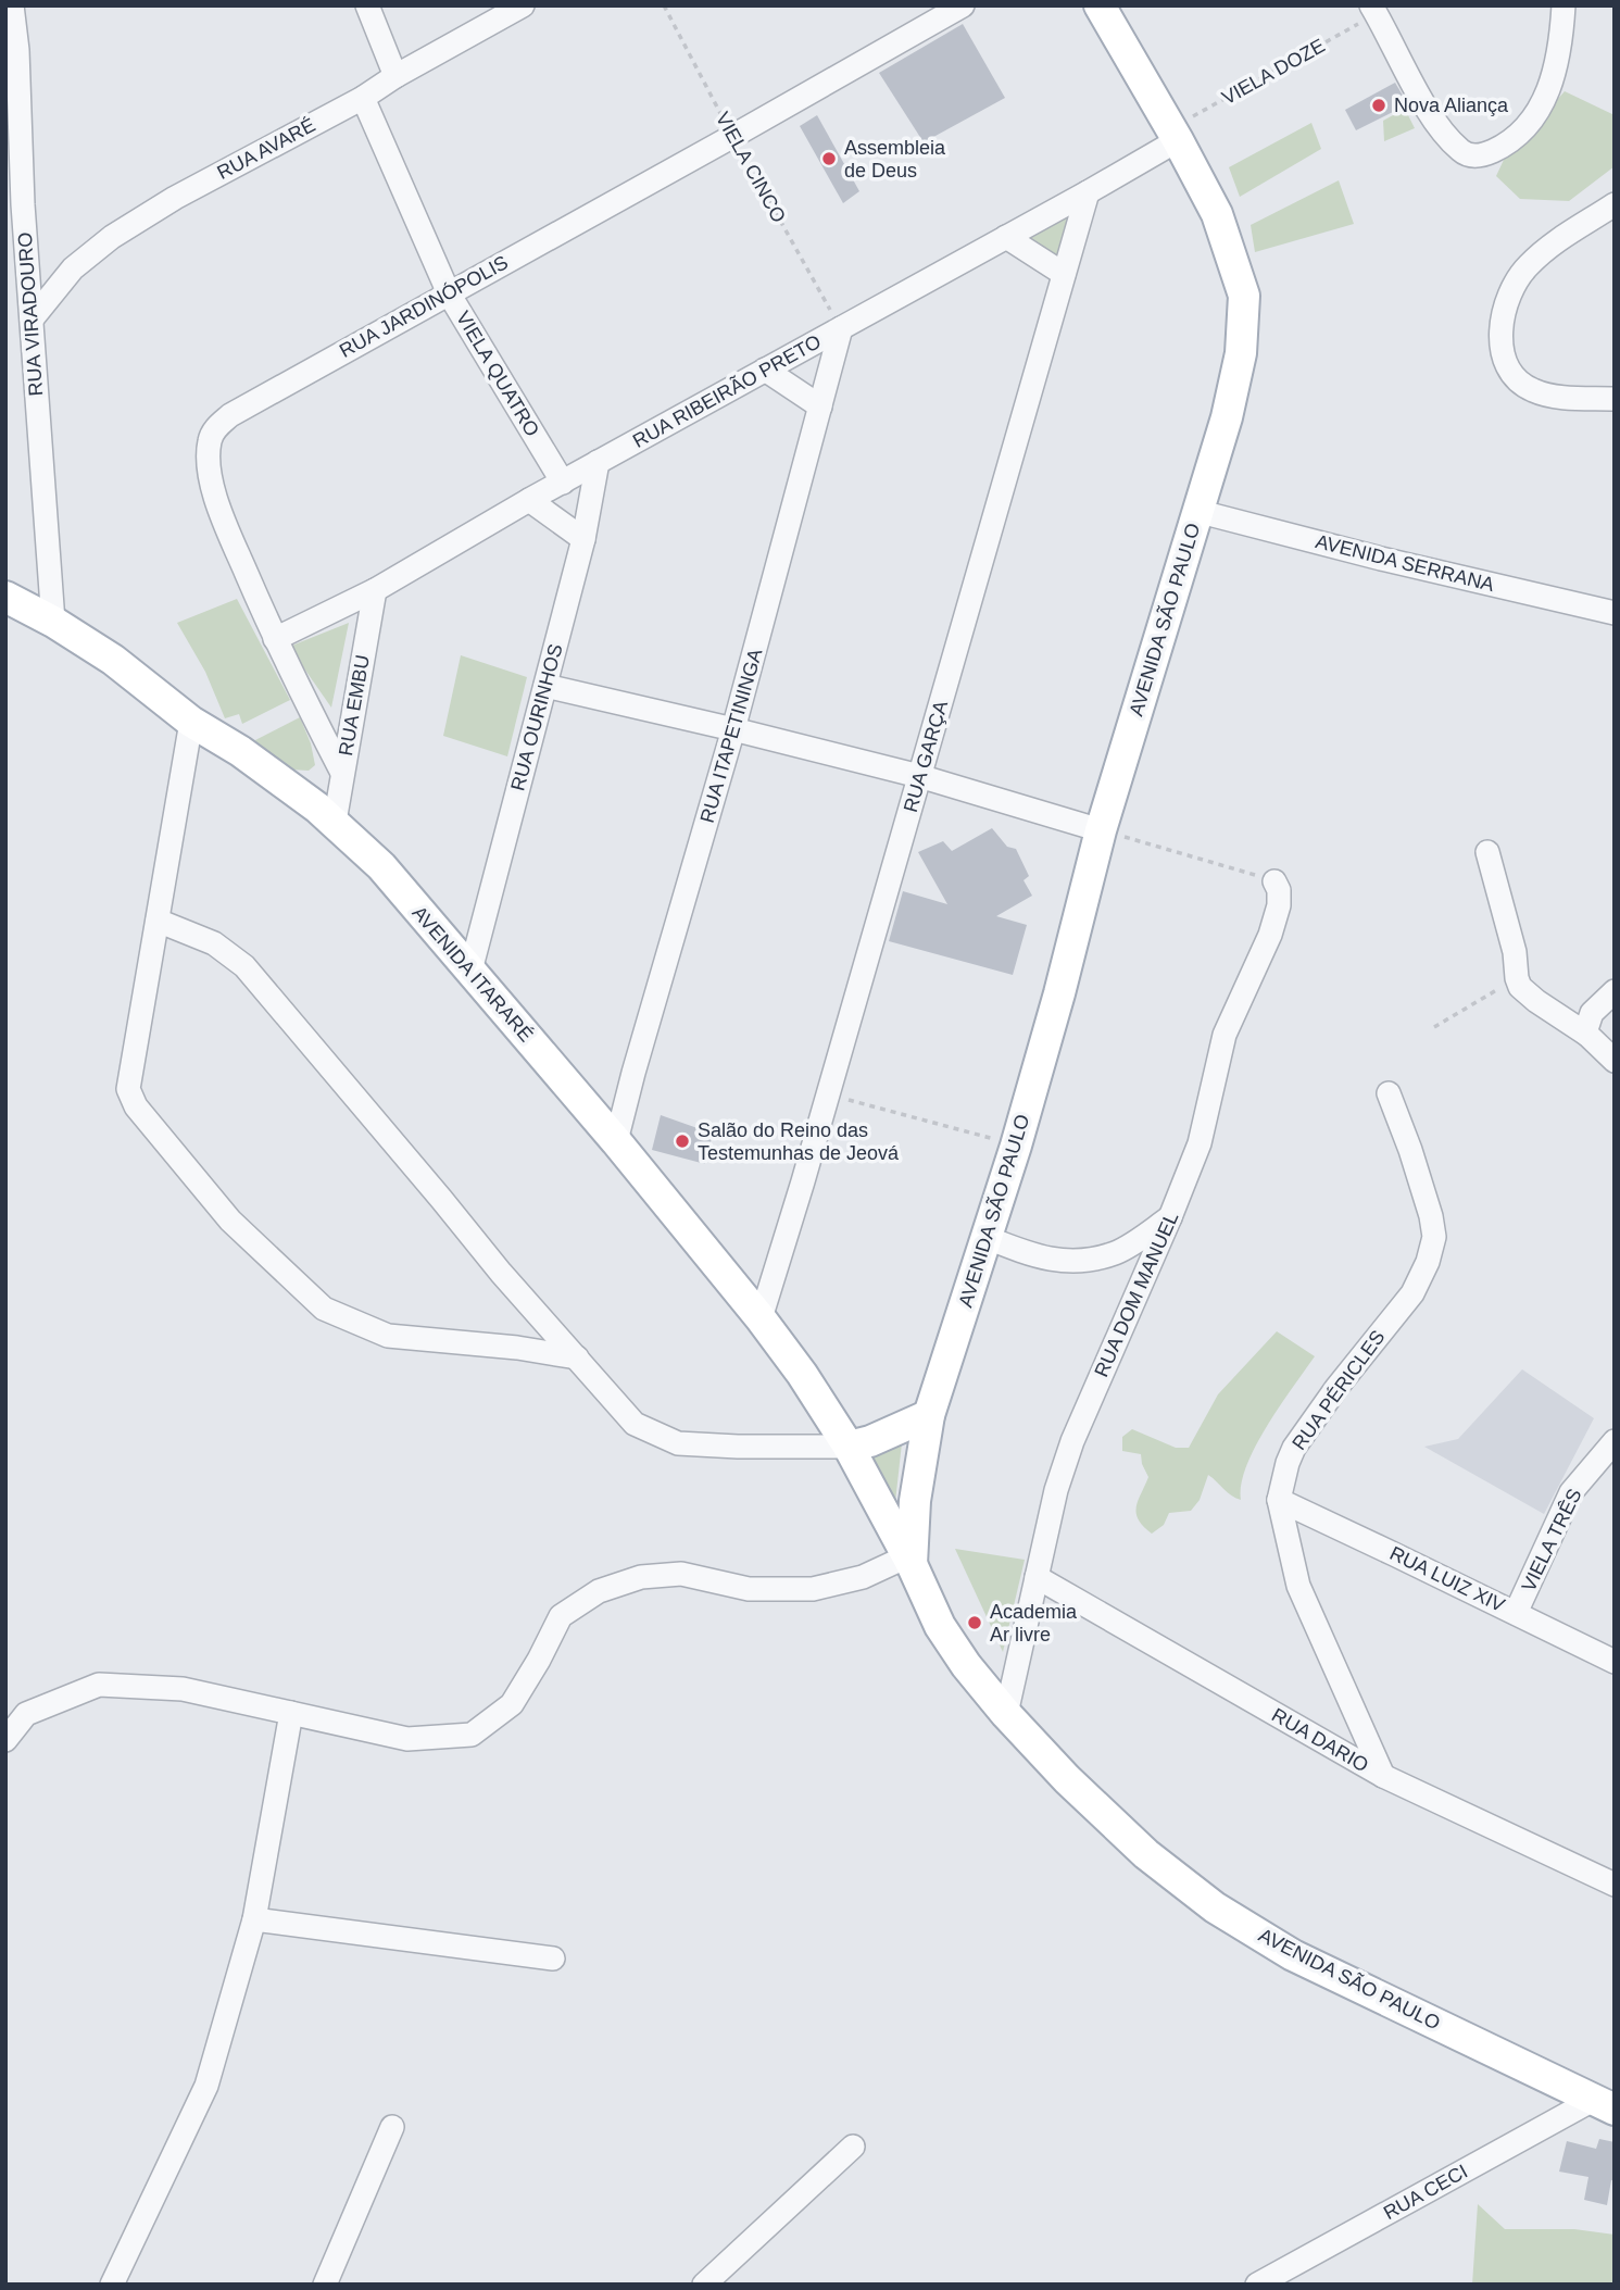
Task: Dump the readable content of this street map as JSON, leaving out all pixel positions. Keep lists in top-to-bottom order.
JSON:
{
  "streets": {
    "main road": ["AVENIDA SÃO PAULO", "AVENIDA ITARARÉ"],
    "street": [
      "RUA AVARÉ",
      "RUA JARDINÓPOLIS",
      "RUA VIRADOURO",
      "VIELA QUATRO",
      "RUA RIBEIRÃO PRETO",
      "AVENIDA SERRANA",
      "RUA EMBU",
      "RUA OURINHOS",
      "RUA ITAPETININGA",
      "RUA GARÇA",
      "RUA DOM MANUEL",
      "RUA PÉRICLES",
      "VIELA TRÊS",
      "RUA LUIZ XIV",
      "RUA DARIO",
      "RUA CECI"
    ],
    "path": ["VIELA DOZE", "VIELA CINCO"]
  },
  "crossings": [
    ["VIELA DOZE", "RUA RIBEIRÃO PRETO"],
    ["VIELA DOZE", "AVENIDA SÃO PAULO"],
    ["RUA AVARÉ", "RUA VIRADOURO"],
    ["RUA AVARÉ", "VIELA QUATRO"],
    ["VIELA CINCO", "RUA JARDINÓPOLIS"],
    ["VIELA CINCO", "RUA RIBEIRÃO PRETO"],
    ["VIELA CINCO", "RUA ITAPETININGA"],
    ["RUA JARDINÓPOLIS", "VIELA QUATRO"],
    ["RUA JARDINÓPOLIS", "RUA RIBEIRÃO PRETO"],
    ["RUA JARDINÓPOLIS", "RUA EMBU"],
    ["RUA VIRADOURO", "AVENIDA ITARARÉ"],
    ["VIELA QUATRO", "RUA RIBEIRÃO PRETO"],
    ["RUA RIBEIRÃO PRETO", "AVENIDA SÃO PAULO"],
    ["RUA RIBEIRÃO PRETO", "RUA EMBU"],
    ["RUA RIBEIRÃO PRETO", "RUA OURINHOS"],
    ["RUA RIBEIRÃO PRETO", "RUA ITAPETININGA"],
    ["RUA RIBEIRÃO PRETO", "RUA GARÇA"],
    ["AVENIDA SERRANA", "AVENIDA SÃO PAULO"],
    ["AVENIDA SÃO PAULO", "AVENIDA ITARARÉ"],
    ["AVENIDA SÃO PAULO", "RUA DOM MANUEL"],
    ["AVENIDA SÃO PAULO", "RUA CECI"],
    ["RUA EMBU", "AVENIDA ITARARÉ"],
    ["RUA OURINHOS", "AVENIDA ITARARÉ"],
    ["RUA ITAPETININGA", "AVENIDA ITARARÉ"],
    ["RUA GARÇA", "AVENIDA ITARARÉ"],
    ["RUA DOM MANUEL", "RUA DARIO"],
    ["RUA PÉRICLES", "RUA LUIZ XIV"],
    ["RUA PÉRICLES", "RUA DARIO"],
    ["VIELA TRÊS", "RUA LUIZ XIV"]
  ],
  "places": [
    "Nova Aliança",
    "Assembleia de Deus",
    "Salão do Reino das Testemunhas de Jeová",
    "Academia Ar livre"
  ]
}
